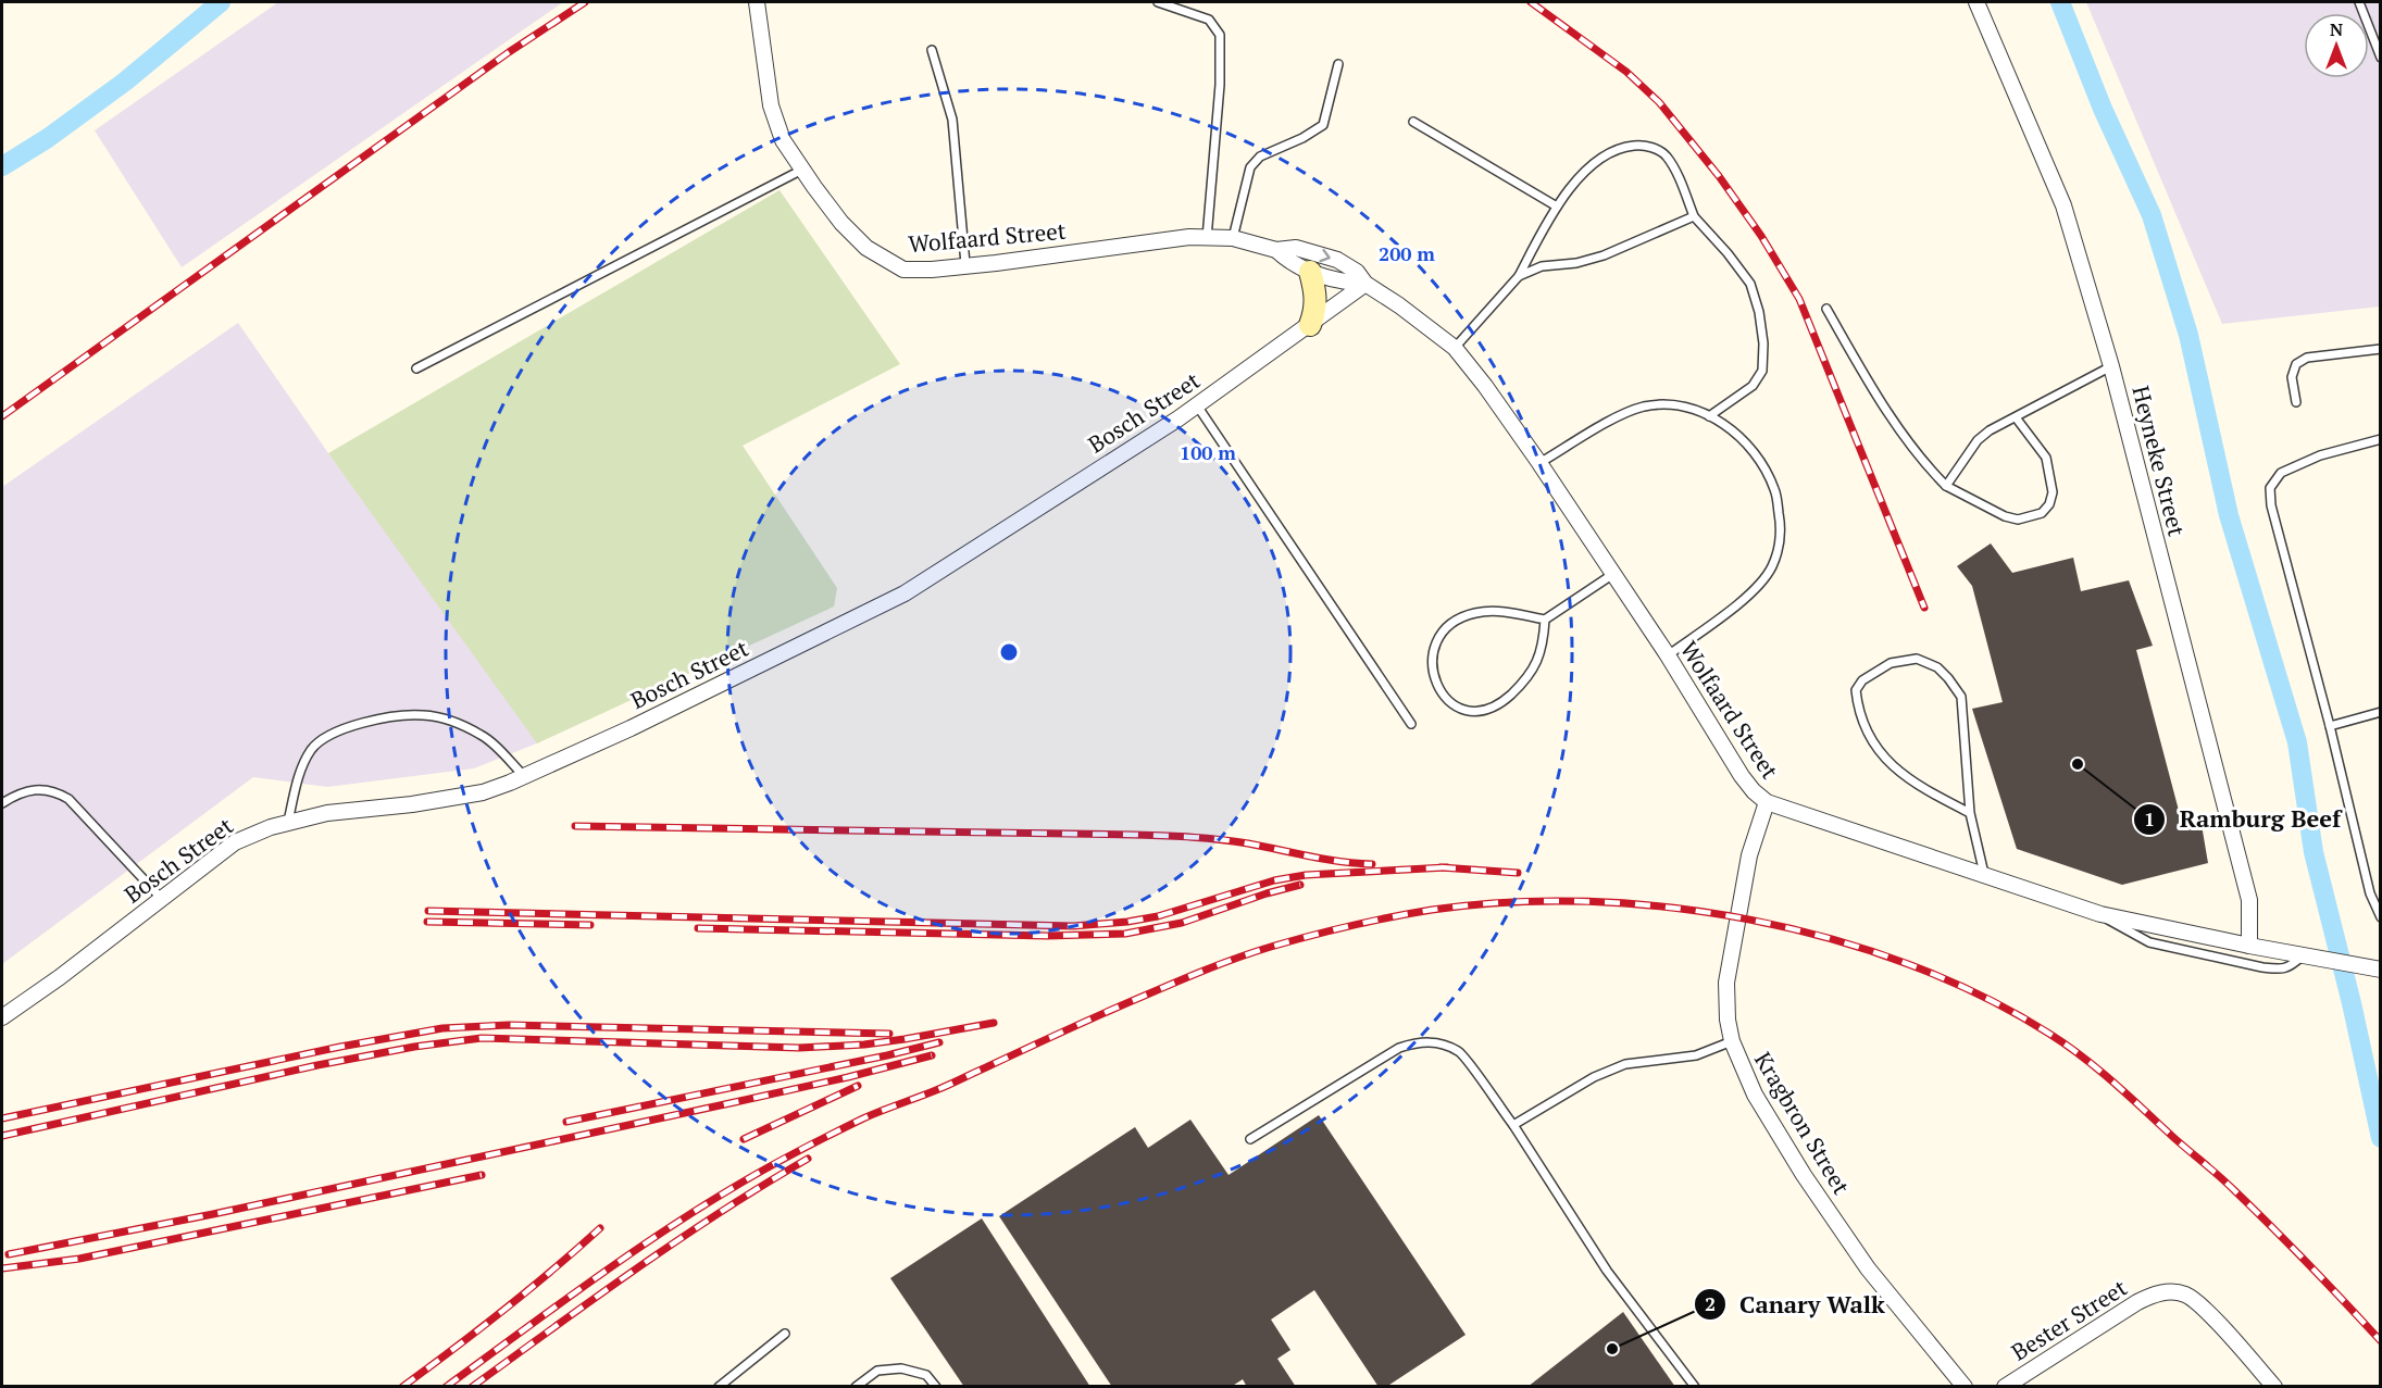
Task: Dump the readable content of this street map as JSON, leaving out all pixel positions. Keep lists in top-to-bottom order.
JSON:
{
  "streets": {
    "street": [
      "Wolfaard Street",
      "Bosch Street",
      "Heyneke Street",
      "Kragbron Street",
      "Bester Street"
    ]
  },
  "crossings": [
    ["Wolfaard Street", "Bosch Street"],
    ["Wolfaard Street", "Heyneke Street"],
    ["Wolfaard Street", "Kragbron Street"]
  ],
  "places": ["Ramburg Beef", "Canary Walk"],
  "north": "top",
  "rings": ["200 m", "100 m"]
}
